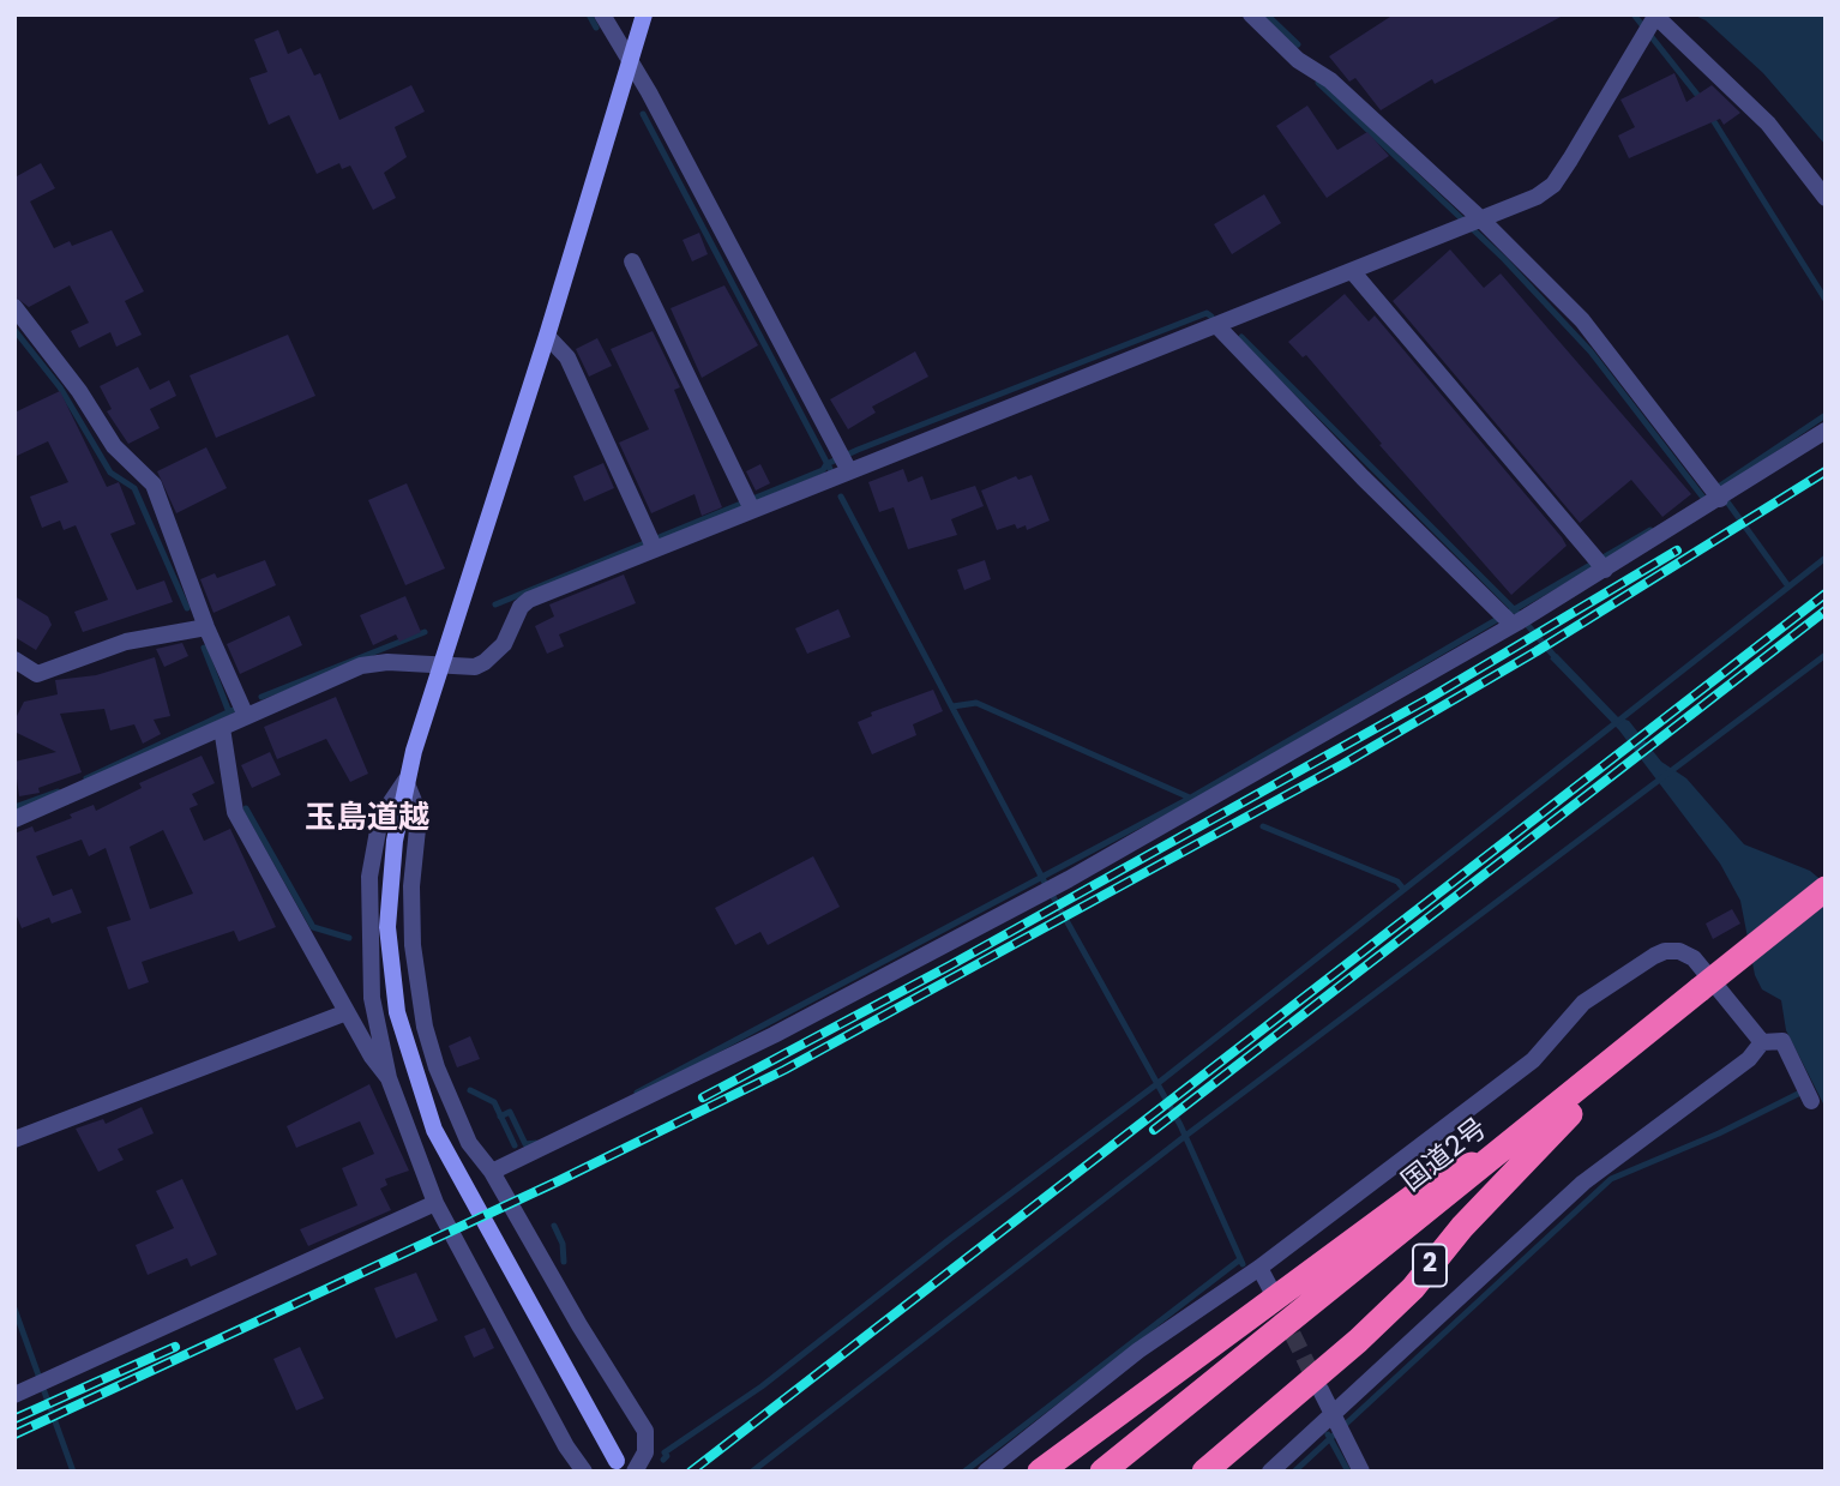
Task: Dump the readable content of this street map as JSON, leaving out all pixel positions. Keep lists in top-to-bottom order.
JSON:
{
  "streets": {
    "highway": ["国道2号", "2"]
  },
  "crossings": [
    ["国道2号", "2"]
  ],
  "districts": ["玉島道越"]
}
